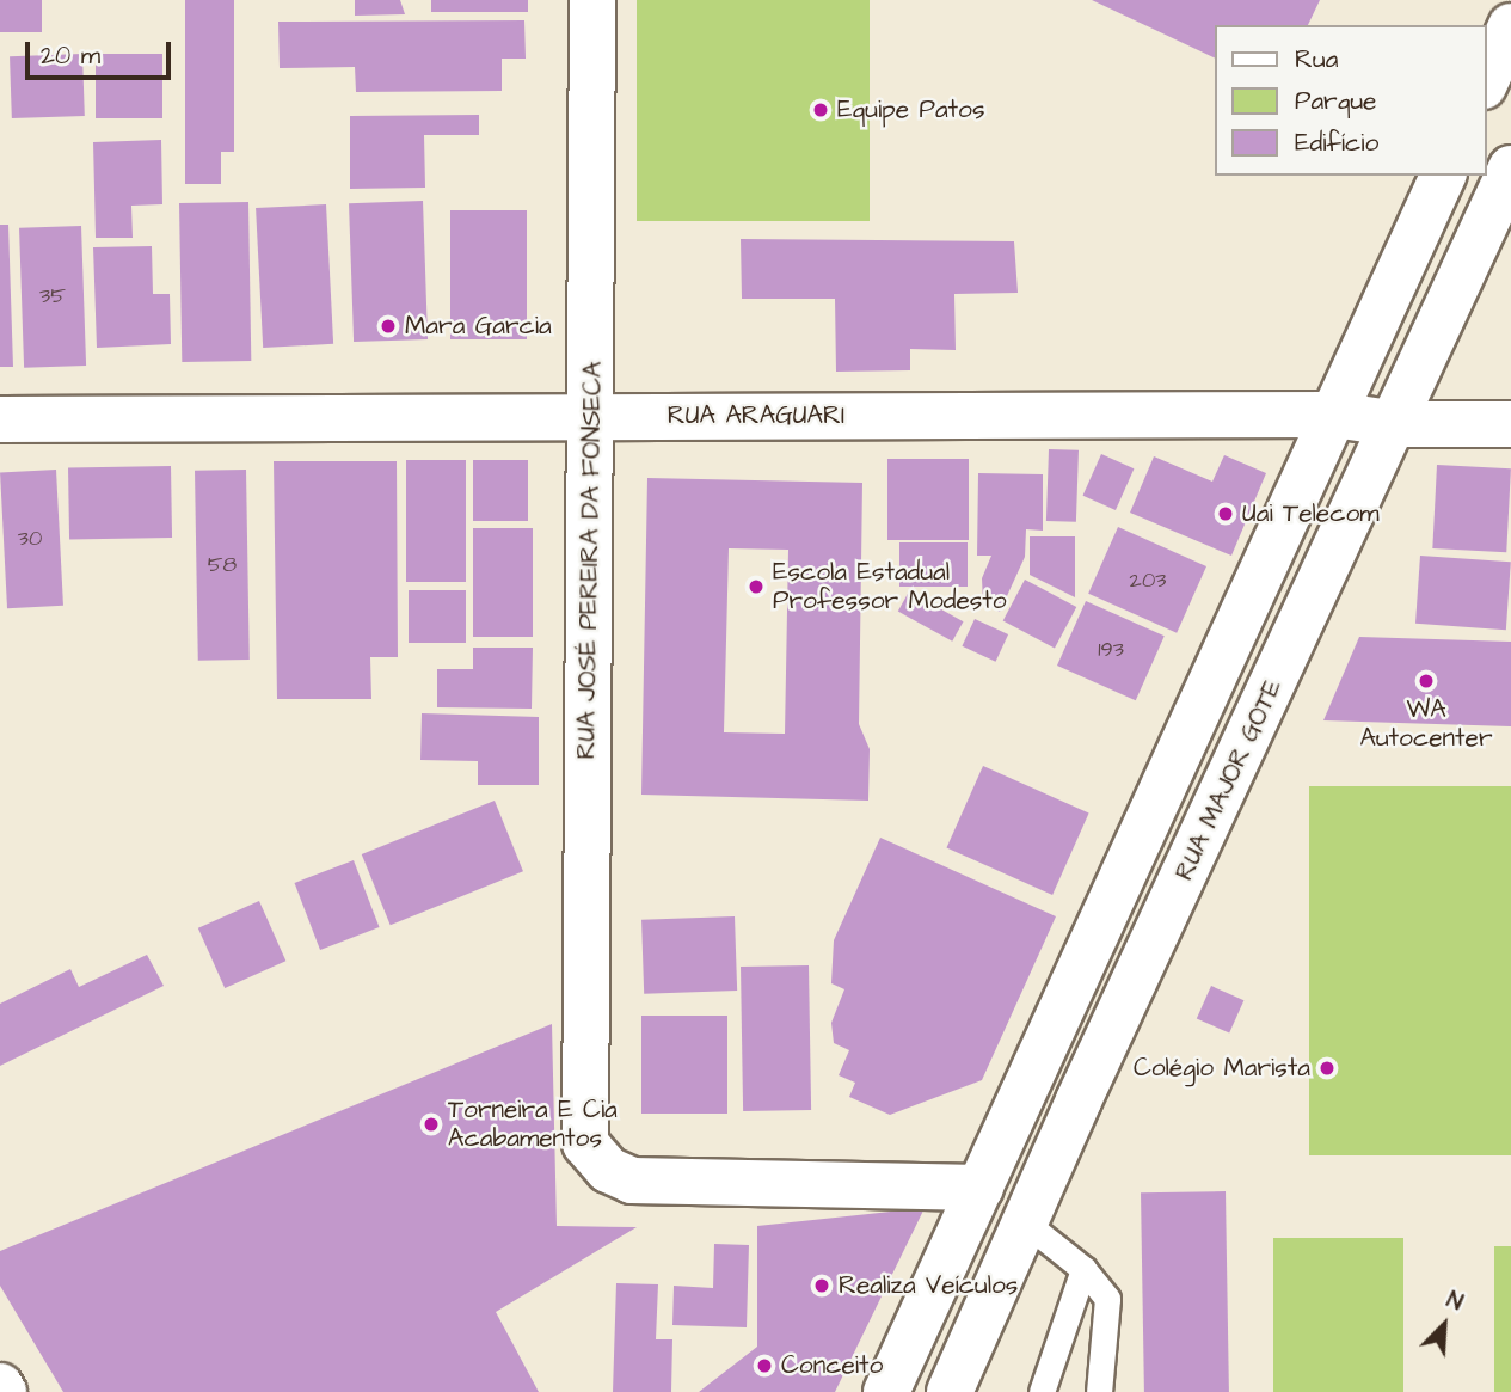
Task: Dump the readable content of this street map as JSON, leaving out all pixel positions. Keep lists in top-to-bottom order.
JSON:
{
  "streets": {
    "street": ["RUA ARAGUARI", "RUA JOSÉ PEREIRA DA FONSECA", "RUA MAJOR GOTE"]
  },
  "crossings": [
    ["RUA ARAGUARI", "RUA JOSÉ PEREIRA DA FONSECA"],
    ["RUA ARAGUARI", "RUA MAJOR GOTE"]
  ],
  "places": [
    "Equipe Patos",
    "Mara Garcia",
    "Uai Telecom",
    "Escola Estadual Professor Modesto",
    "WA Autocenter",
    "Colégio Marista",
    "Torneira E Cia Acabamentos",
    "Realiza Veículos",
    "Conceito"
  ],
  "house_numbers": [
    "35",
    "30",
    "58",
    "203",
    "193"
  ],
  "legend": ["Rua", "Parque", "Edifício"],
  "scale_bar": "20 m",
  "north": "top right"
}
